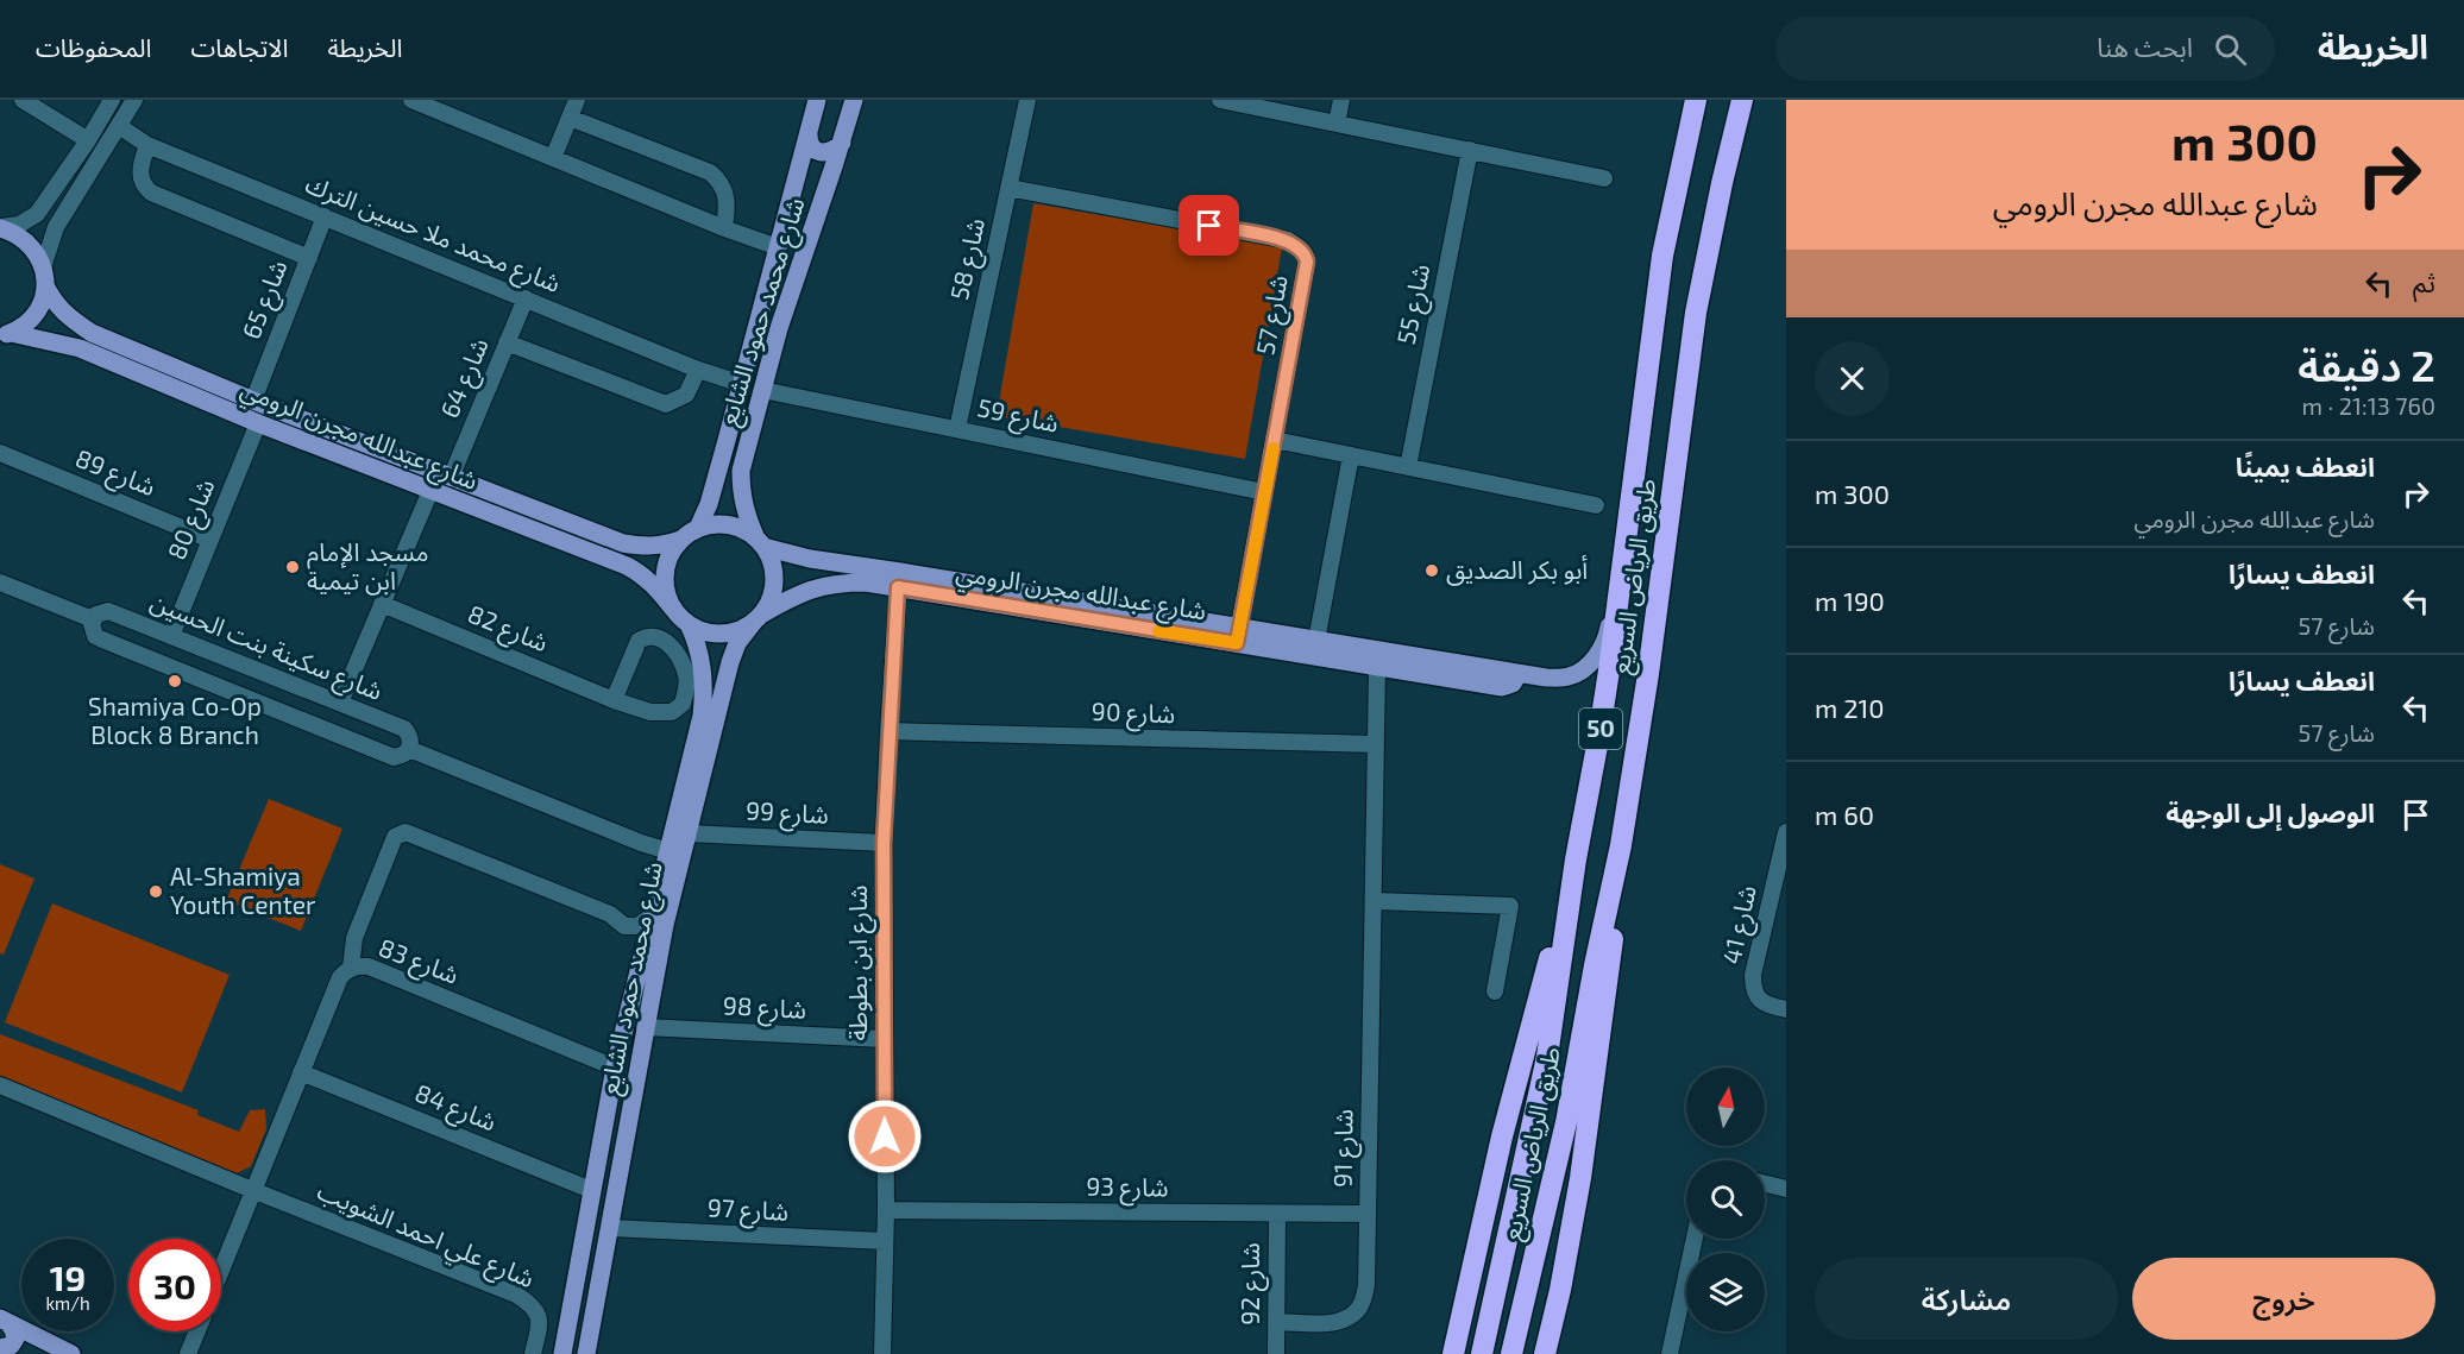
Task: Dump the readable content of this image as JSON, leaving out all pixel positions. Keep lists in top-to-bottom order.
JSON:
{
  "streets": {
    "highway": ["طريق الرياض السريع", "50"],
    "main road": ["شارع محمد حمود الشايع", "شارع عبدالله مجرن الرومي"],
    "street": [
      "شارع محمد ملا حسين الترك",
      "شارع 58",
      "شارع 65",
      "شارع 55",
      "شارع 57",
      "شارع 64",
      "شارع 59",
      "شارع 89",
      "شارع 80",
      "شارع 82",
      "شارع سكينة بنت الحسين",
      "شارع 90",
      "شارع 99",
      "شارع 41",
      "شارع 83",
      "شارع ابن بطوطة",
      "شارع 98",
      "شارع 84",
      "شارع 91",
      "شارع 93",
      "شارع 97",
      "شارع علي احمد الشويب",
      "شارع 92"
    ]
  },
  "crossings": [
    ["شارع محمد ملا حسين الترك", "شارع 65"],
    ["شارع محمد ملا حسين الترك", "شارع محمد حمود الشايع"],
    ["شارع محمد ملا حسين الترك", "شارع 64"],
    ["شارع 58", "شارع 57"],
    ["شارع 58", "شارع 59"],
    ["شارع 65", "شارع عبدالله مجرن الرومي"],
    ["شارع محمد حمود الشايع", "شارع 59"],
    ["شارع محمد حمود الشايع", "شارع عبدالله مجرن الرومي"],
    ["شارع محمد حمود الشايع", "شارع سكينة بنت الحسين"],
    ["شارع محمد حمود الشايع", "شارع 99"],
    ["شارع محمد حمود الشايع", "شارع 83"],
    ["شارع محمد حمود الشايع", "شارع 98"],
    ["شارع محمد حمود الشايع", "شارع 84"],
    ["شارع محمد حمود الشايع", "شارع 97"],
    ["شارع 57", "شارع 59"],
    ["شارع 57", "شارع عبدالله مجرن الرومي"],
    ["شارع 64", "شارع عبدالله مجرن الرومي"],
    ["شارع عبدالله مجرن الرومي", "شارع 80"],
    ["شارع عبدالله مجرن الرومي", "طريق الرياض السريع"],
    ["شارع عبدالله مجرن الرومي", "شارع ابن بطوطة"],
    ["شارع عبدالله مجرن الرومي", "شارع 91"],
    ["شارع 89", "شارع 80"],
    ["شارع 80", "شارع سكينة بنت الحسين"],
    ["شارع 90", "شارع ابن بطوطة"],
    ["شارع 90", "شارع 91"],
    ["شارع 99", "شارع ابن بطوطة"],
    ["شارع 83", "شارع 84"],
    ["شارع 83", "شارع علي احمد الشويب"],
    ["شارع ابن بطوطة", "شارع 98"],
    ["شارع ابن بطوطة", "شارع 93"],
    ["شارع ابن بطوطة", "شارع 97"],
    ["شارع 91", "شارع 93"],
    ["شارع 91", "شارع 92"],
    ["شارع 93", "شارع 92"]
  ],
  "places": [
    "مسجد الإمام ابن تيمية",
    "أبو بكر الصديق",
    "Shamiya Co-Op Block 8 Branch",
    "Al-Shamiya Youth Center"
  ],
  "north": "top",
  "page": {
    "header": "الخريطة",
    "search": "ابحث هنا",
    "nav": ["الخريطة", "الاتجاهات", "المحفوظات"],
    "turn": ["300 m", "شارع عبدالله مجرن الرومي"],
    "then": "ثم",
    "heading": ["2 دقيقة", "760 m · 21:13"],
    "list": [
      {
        "name": "انعطف يمينًا",
        "note": "شارع عبدالله مجرن الرومي",
        "value": "300 m"
      },
      {
        "name": "انعطف يسارًا",
        "note": "شارع 57",
        "value": "190 m"
      },
      {
        "name": "انعطف يسارًا",
        "note": "شارع 57",
        "value": "210 m"
      },
      {
        "name": "الوصول إلى الوجهة",
        "value": "60 m"
      }
    ],
    "speed": "19 km/h",
    "limit": "30",
    "buttons": ["خروج", "مشاركة"]
  }
}
